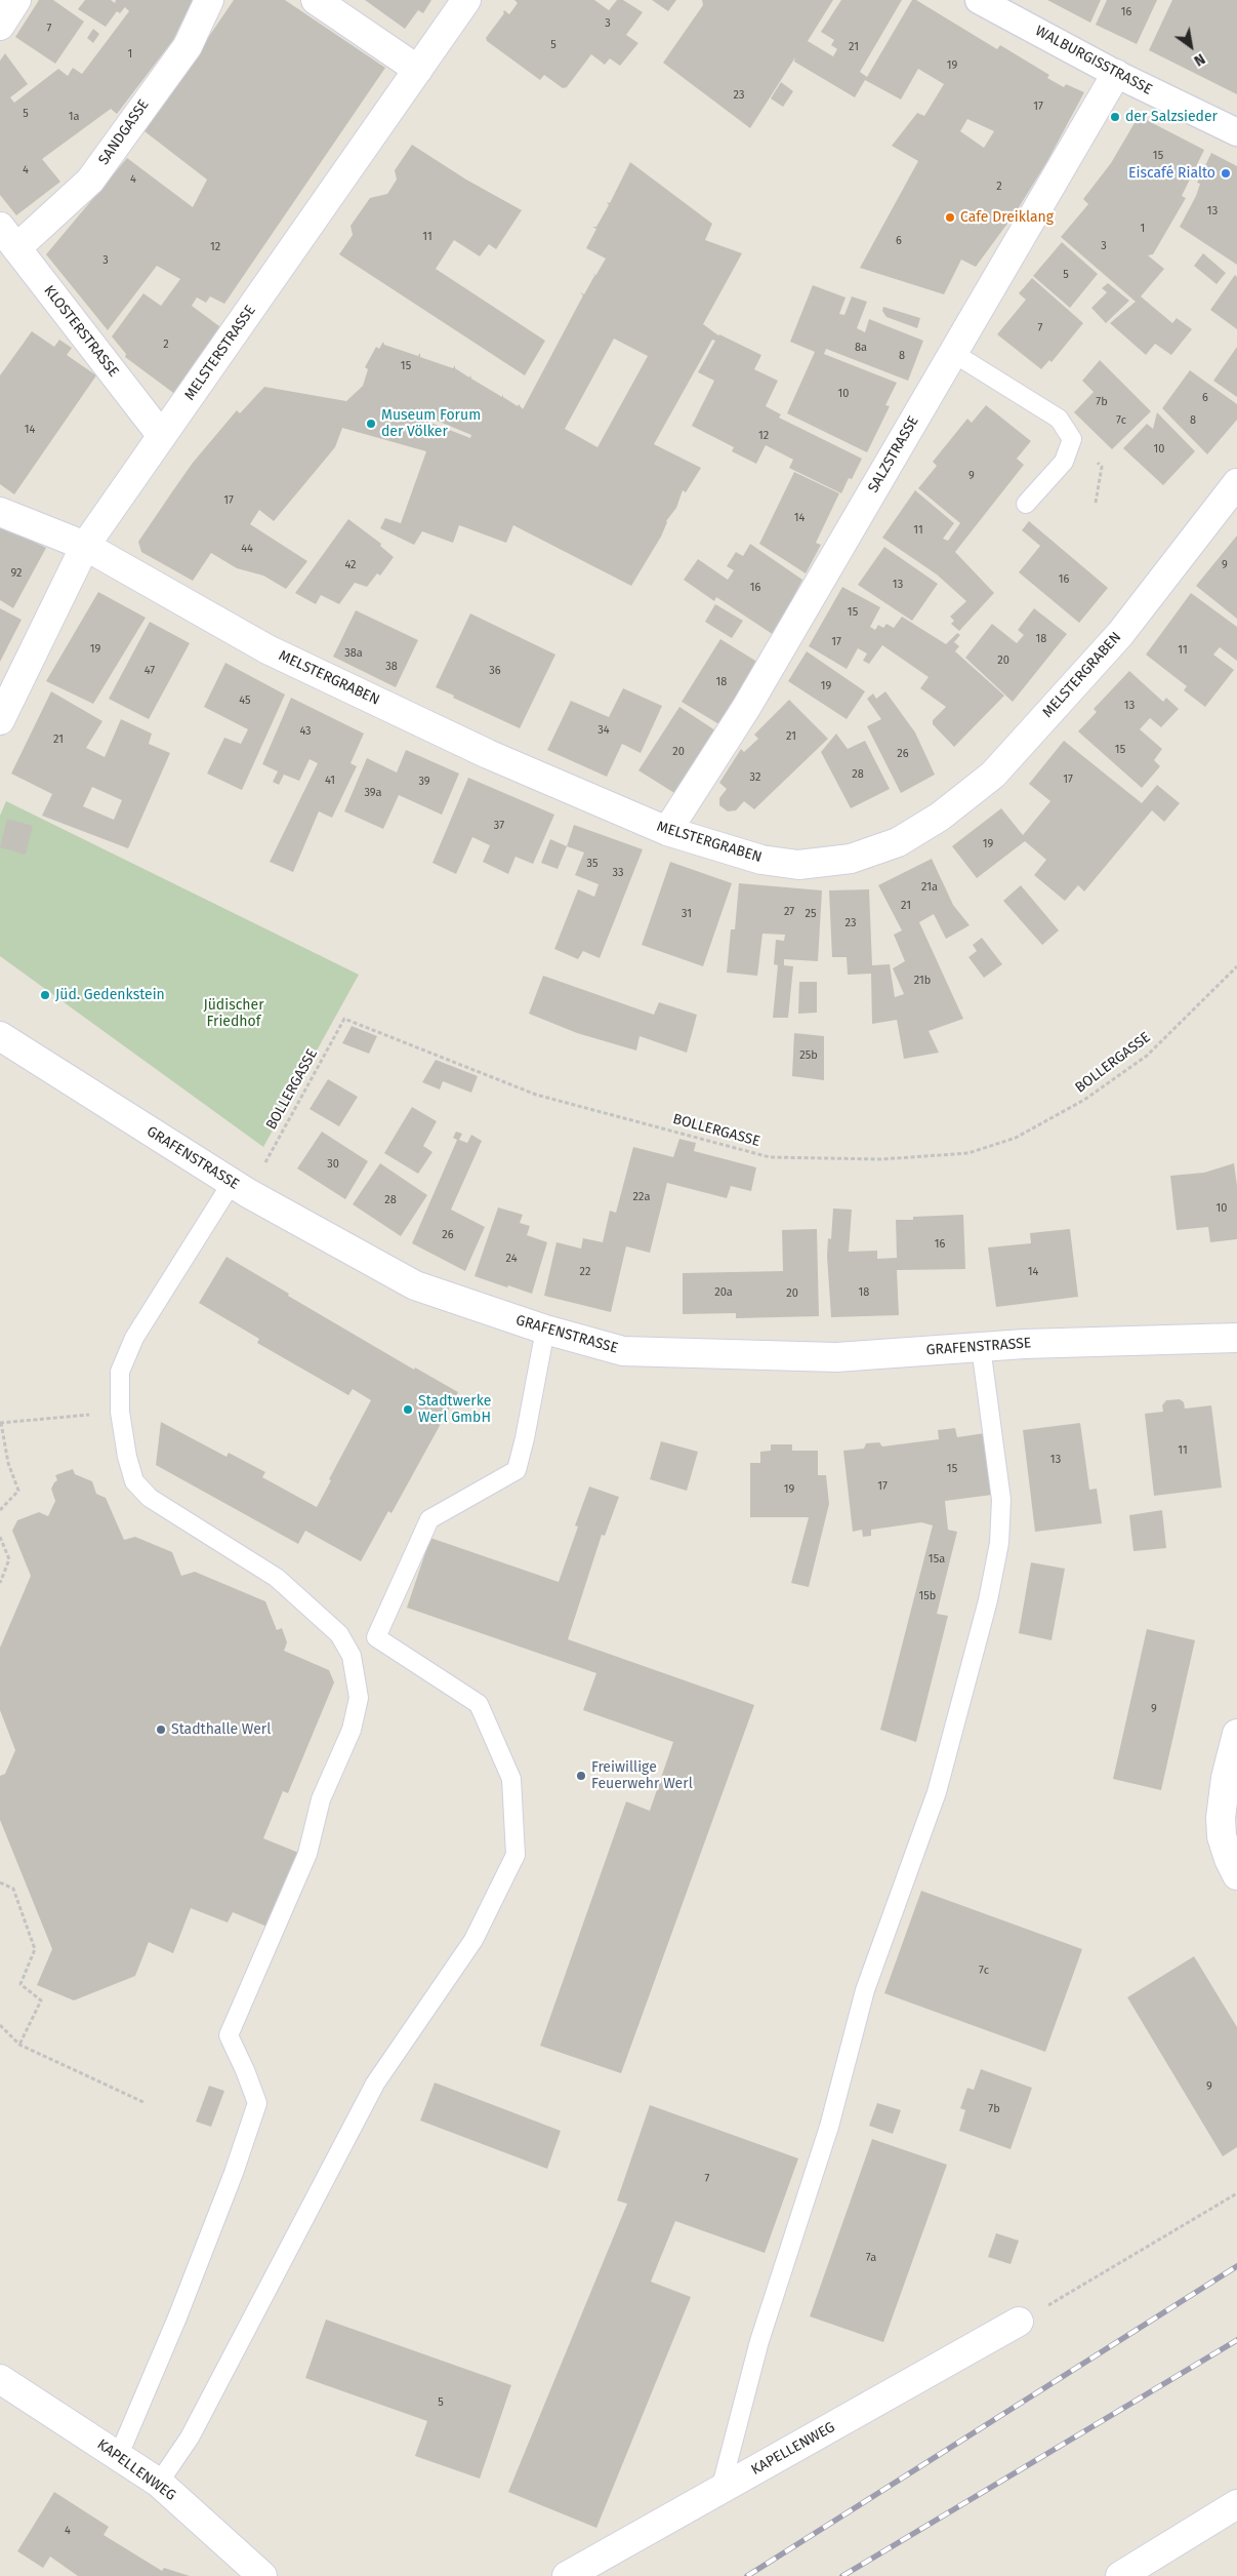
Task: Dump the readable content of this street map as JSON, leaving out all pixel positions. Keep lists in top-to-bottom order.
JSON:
{
  "streets": {
    "street": [
      "WALBURGISSTRASSE",
      "SANDGASSE",
      "KLOSTERSTRASSE",
      "MELSTERSTRASSE",
      "SALZSTRASSE",
      "MELSTERGRABEN",
      "GRAFENSTRASSE",
      "KAPELLENWEG"
    ],
    "path": ["BOLLERGASSE"]
  },
  "crossings": [
    ["WALBURGISSTRASSE", "SALZSTRASSE"],
    ["SANDGASSE", "KLOSTERSTRASSE"],
    ["KLOSTERSTRASSE", "MELSTERSTRASSE"],
    ["MELSTERSTRASSE", "MELSTERGRABEN"],
    ["SALZSTRASSE", "MELSTERGRABEN"],
    ["BOLLERGASSE", "GRAFENSTRASSE"]
  ],
  "parks": ["Jüdischer Friedhof"],
  "places": [
    "der Salzsieder",
    "Eiscafé Rialto",
    "Cafe Dreiklang",
    "Museum Forum der Völker",
    "Jüd. Gedenkstein",
    "Stadtwerke Werl GmbH",
    "Stadthalle Werl",
    "Freiwillige Feuerwehr Werl"
  ],
  "house_numbers": [
    "16",
    "3",
    "7",
    "5",
    "21",
    "1",
    "19",
    "23",
    "17",
    "5",
    "1a",
    "15",
    "4",
    "4",
    "2",
    "13",
    "1",
    "11",
    "6",
    "3",
    "12",
    "3",
    "5",
    "7",
    "2",
    "8a",
    "8",
    "15",
    "10",
    "6",
    "7b",
    "7c",
    "8",
    "14",
    "12",
    "10",
    "9",
    "17",
    "14",
    "11",
    "44",
    "42",
    "9",
    "92",
    "16",
    "13",
    "16",
    "15",
    "18",
    "17",
    "19",
    "11",
    "38a",
    "20",
    "38",
    "47",
    "36",
    "18",
    "19",
    "45",
    "13",
    "34",
    "43",
    "21",
    "21",
    "15",
    "20",
    "26",
    "28",
    "32",
    "17",
    "41",
    "39",
    "39a",
    "37",
    "19",
    "35",
    "33",
    "21a",
    "21",
    "27",
    "31",
    "25",
    "23",
    "21b",
    "25b",
    "30",
    "22a",
    "28",
    "10",
    "26",
    "16",
    "24",
    "22",
    "14",
    "20a",
    "18",
    "20",
    "11",
    "13",
    "15",
    "17",
    "19",
    "15a",
    "15b",
    "9",
    "7c",
    "9",
    "7b",
    "7",
    "7a",
    "5",
    "4"
  ],
  "north": "bottom right"
}
